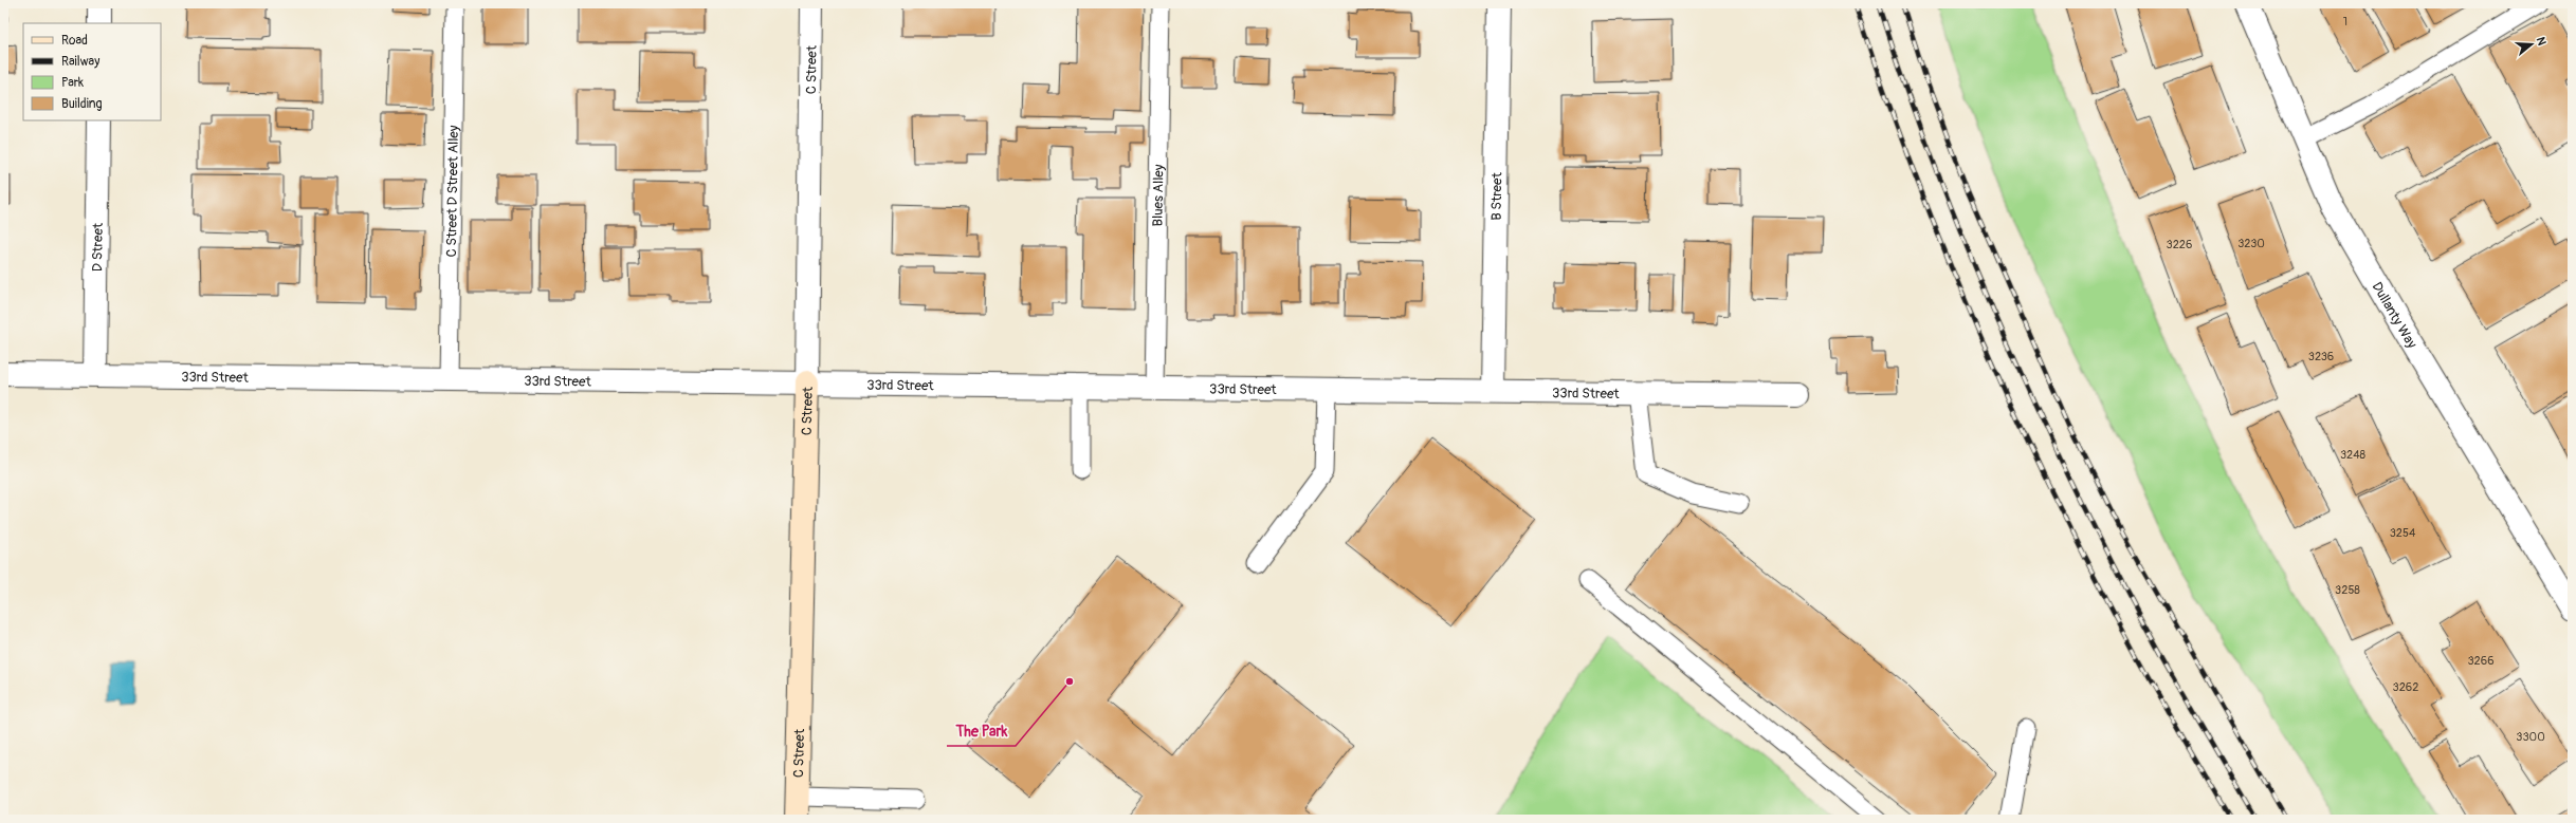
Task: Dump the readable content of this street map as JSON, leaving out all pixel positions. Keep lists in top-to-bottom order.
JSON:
{
  "streets": {
    "street": [
      "C Street",
      "B Street",
      "D Street",
      "Dullanty Way",
      "33rd Street"
    ],
    "lane": ["C Street D Street Alley", "Blues Alley"]
  },
  "crossings": [
    ["C Street", "33rd Street"],
    ["C Street D Street Alley", "33rd Street"],
    ["Blues Alley", "33rd Street"],
    ["B Street", "33rd Street"],
    ["D Street", "33rd Street"]
  ],
  "places": ["The Park"],
  "house_numbers": [
    "1",
    "3230",
    "3226",
    "3236",
    "3248",
    "3254",
    "3258",
    "3266",
    "3262",
    "3300"
  ],
  "legend": [
    "Road",
    "Railway",
    "Park",
    "Building"
  ],
  "north": "right"
}
